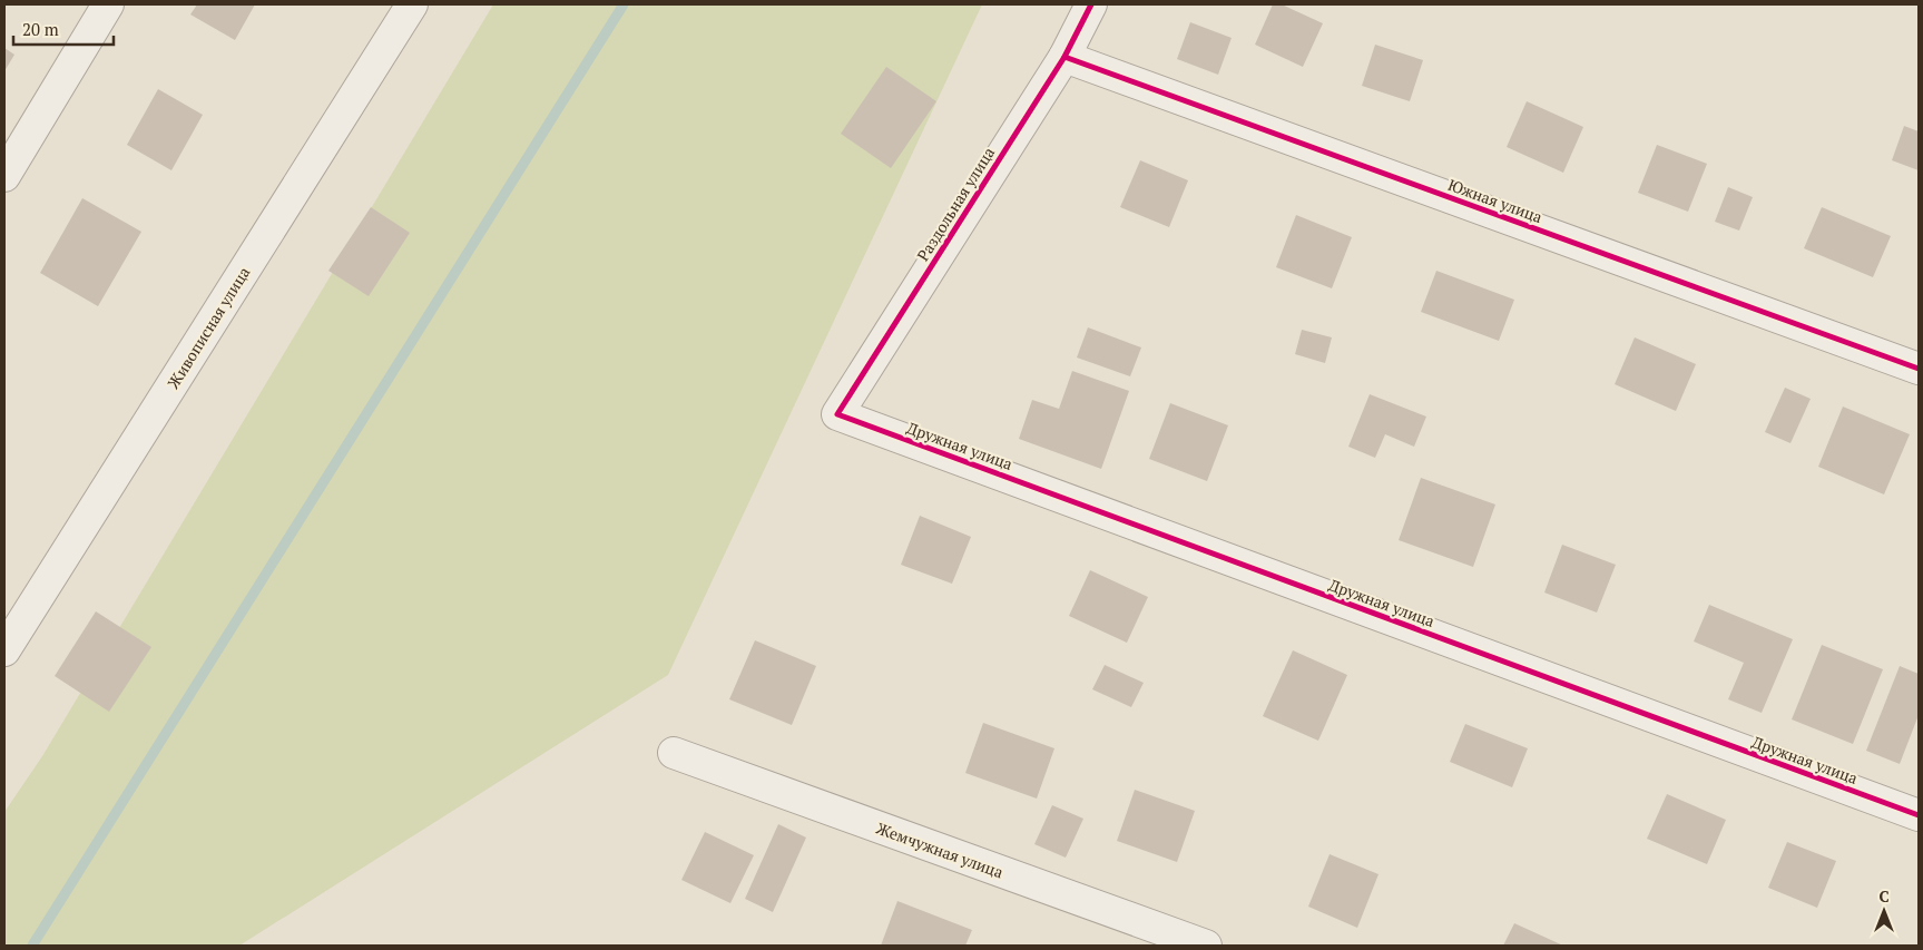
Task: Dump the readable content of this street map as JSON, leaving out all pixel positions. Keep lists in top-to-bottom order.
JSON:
{
  "streets": {
    "street": [
      "Южная улица",
      "Раздольная улица",
      "Живописная улица",
      "Дружная улица",
      "Жемчужная улица"
    ]
  },
  "crossings": [
    ["Южная улица", "Раздольная улица"],
    ["Раздольная улица", "Дружная улица"]
  ],
  "scale_bar": "20 m",
  "north": "top"
}
